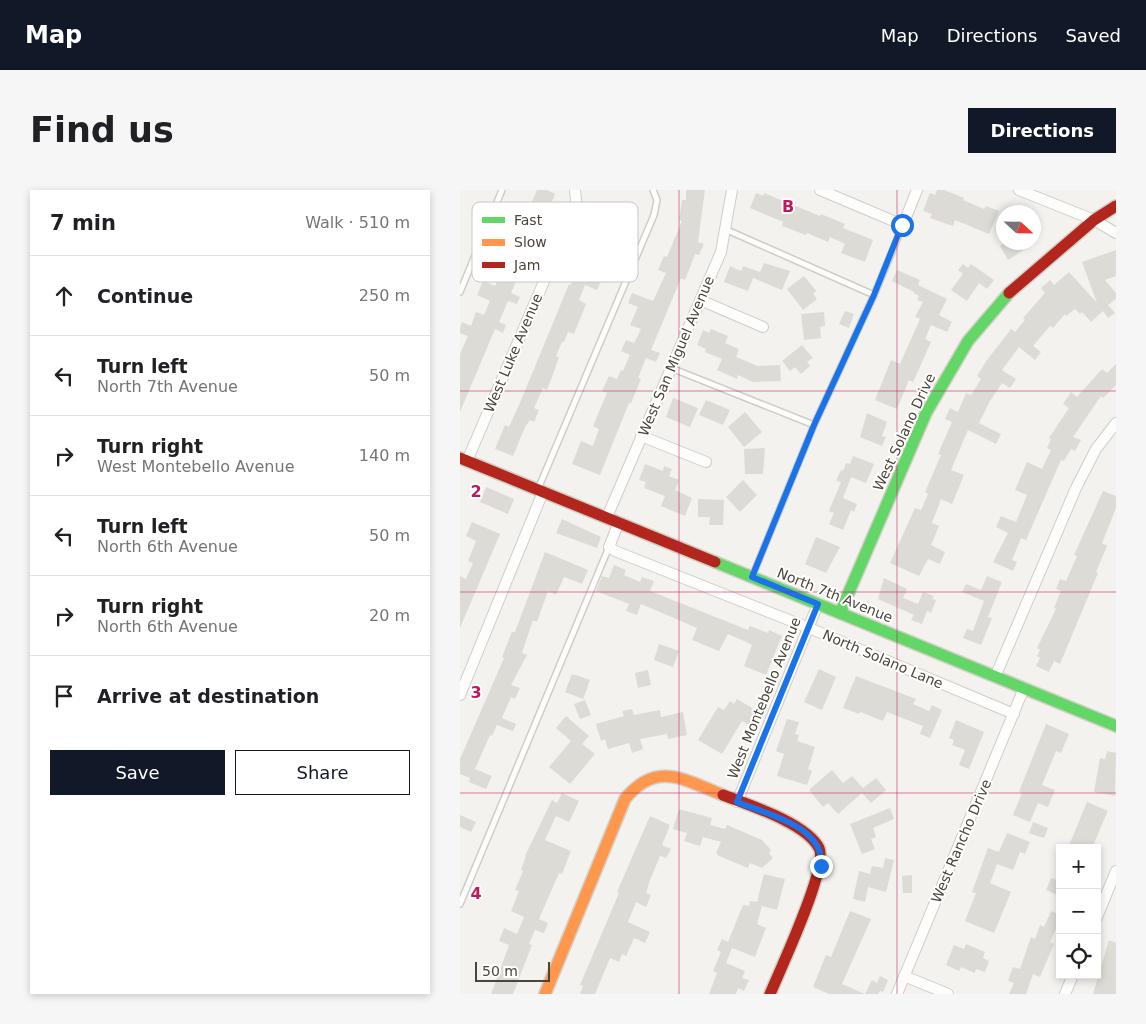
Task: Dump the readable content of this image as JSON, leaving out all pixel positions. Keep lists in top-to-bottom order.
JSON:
{
  "streets": {
    "street": [
      "West Luke Avenue",
      "West San Miguel Avenue",
      "West Solano Drive",
      "North 7th Avenue",
      "North Solano Lane",
      "West Montebello Avenue",
      "West Rancho Drive"
    ]
  },
  "crossings": [
    ["West Luke Avenue", "North 7th Avenue"],
    ["West San Miguel Avenue", "North 7th Avenue"],
    ["West Solano Drive", "North 7th Avenue"],
    ["North 7th Avenue", "West Montebello Avenue"],
    ["North 7th Avenue", "West Rancho Drive"],
    ["North Solano Lane", "West Montebello Avenue"],
    ["North Solano Lane", "West Rancho Drive"]
  ],
  "legend": ["Fast", "Slow", "Jam"],
  "scale_bar": "50 m",
  "north": "right",
  "page": {
    "header": "Map",
    "nav": ["Map", "Directions", "Saved"],
    "buttons": [
      "Directions",
      ["Save", "Share"]
    ],
    "title": "Find us",
    "heading": ["7 min", "Walk · 510 m"],
    "list": [
      ["Continue", "250 m"],
      ["Turn left", "North 7th Avenue", "50 m"],
      ["Turn right", "West Montebello Avenue", "140 m"],
      ["Turn left", "North 6th Avenue", "50 m"],
      ["Turn right", "North 6th Avenue", "20 m"],
      "Arrive at destination"
    ],
    "map_buttons": ["+", "−"],
    "scale": "50 m"
  },
  "grid": {
    "columns": ["B"],
    "rows": ["2", "3", "4"]
  }
}
